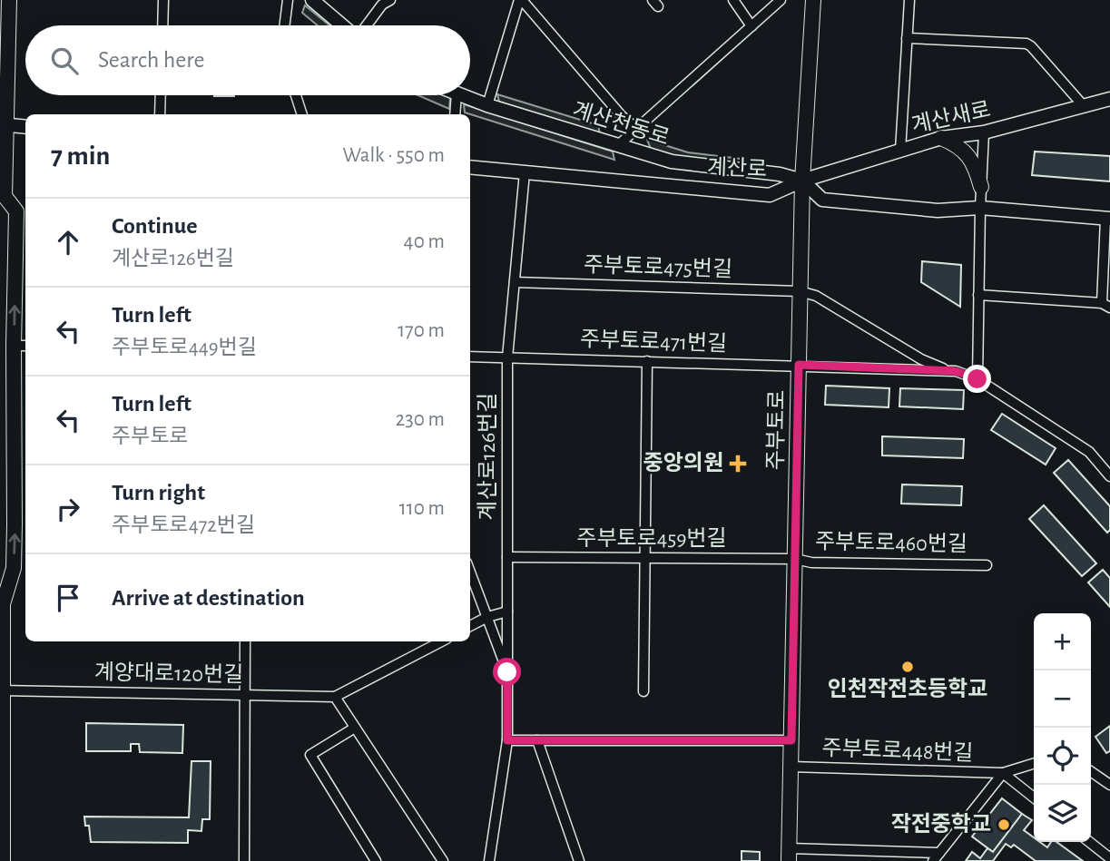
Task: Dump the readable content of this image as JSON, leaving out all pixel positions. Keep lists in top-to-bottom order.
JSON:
{
  "streets": {
    "main road": ["주부토로"],
    "street": [
      "계산새로",
      "계산천동로",
      "계산로",
      "주부토로475번길",
      "주부토로471번길",
      "계산로126번길",
      "주부토로459번길",
      "주부토로460번길",
      "계양대로120번길",
      "주부토로448번길"
    ]
  },
  "crossings": [
    ["계산새로", "계산천동로"],
    ["계산새로", "계산로"],
    ["계산새로", "주부토로"],
    ["계산천동로", "계산로"],
    ["계산천동로", "주부토로"],
    ["계산로", "주부토로"],
    ["계산로", "계산로126번길"],
    ["주부토로475번길", "주부토로"],
    ["주부토로475번길", "계산로126번길"],
    ["주부토로471번길", "주부토로"],
    ["주부토로471번길", "계산로126번길"],
    ["주부토로", "주부토로459번길"],
    ["주부토로", "주부토로460번길"],
    ["주부토로", "주부토로448번길"],
    ["계산로126번길", "주부토로459번길"],
    ["주부토로459번길", "주부토로460번길"]
  ],
  "places": {
    "health": ["중앙의원"],
    "other": ["인천작전초등학교", "작전중학교"]
  },
  "page": {
    "search": "Search here",
    "heading": ["7 min", "Walk · 550 m"],
    "list": [
      ["Continue", "계산로126번길", "40 m"],
      ["Turn left", "주부토로449번길", "170 m"],
      ["Turn left", "주부토로", "230 m"],
      ["Turn right", "주부토로472번길", "110 m"],
      "Arrive at destination"
    ],
    "map_buttons": ["+", "−"]
  }
}
